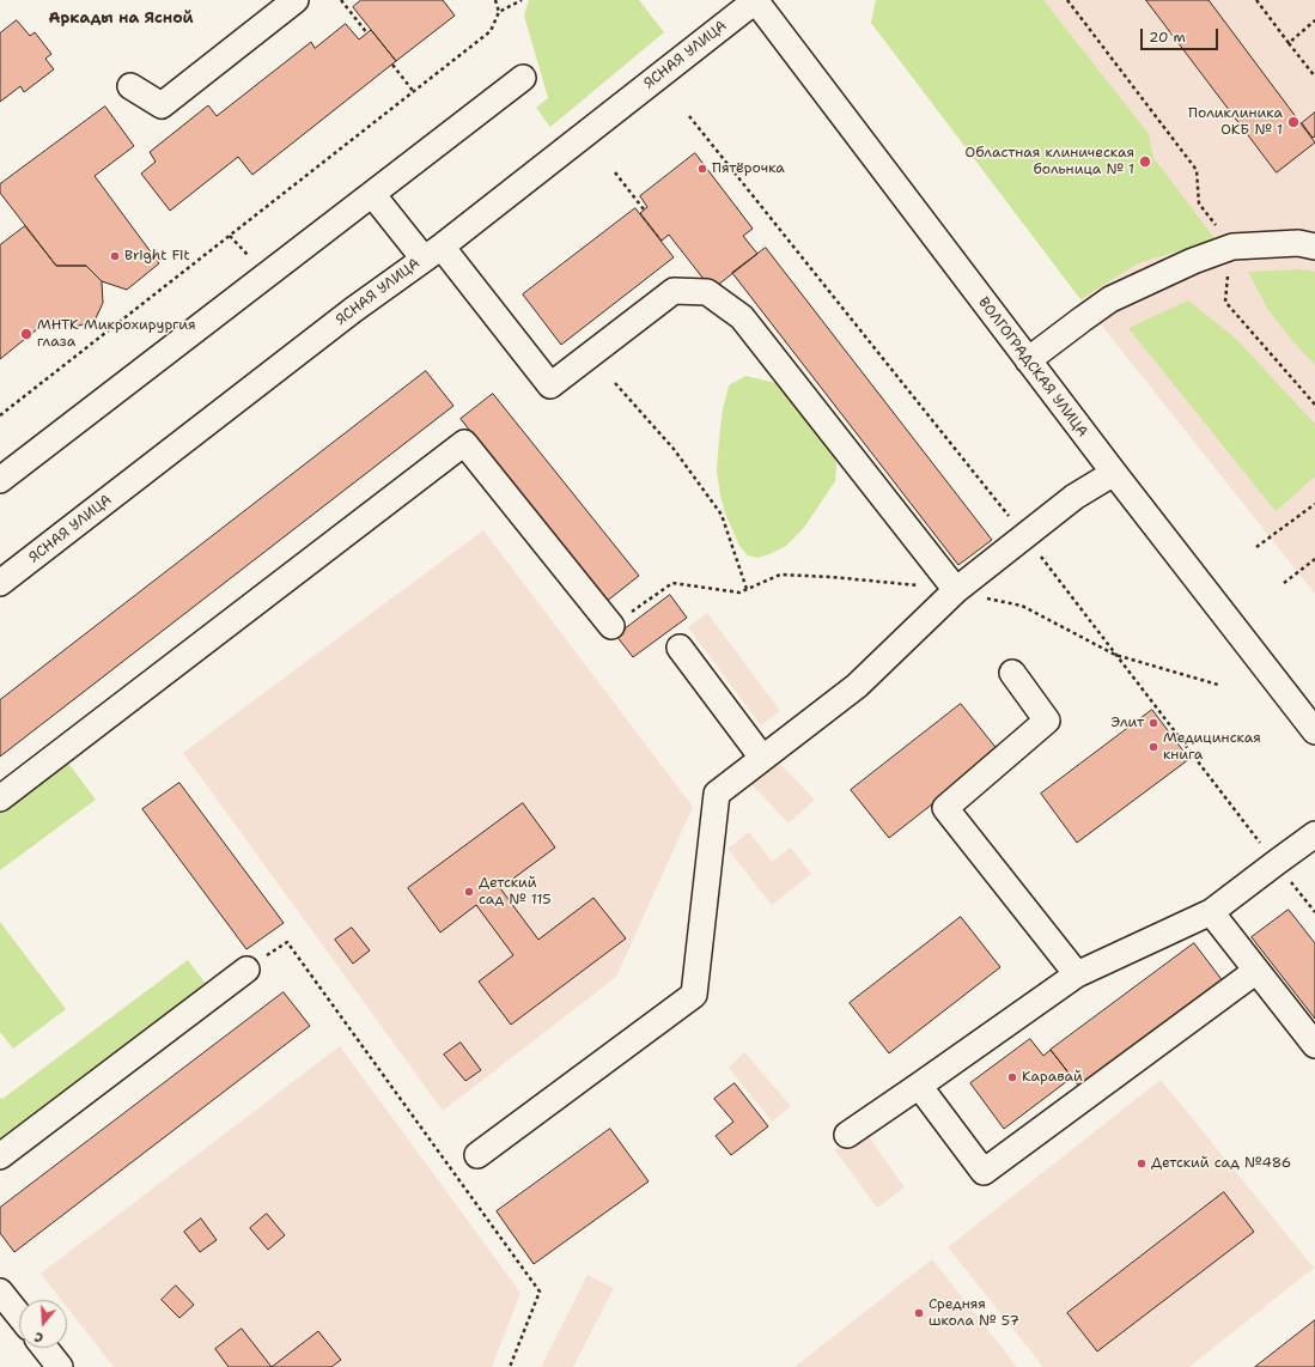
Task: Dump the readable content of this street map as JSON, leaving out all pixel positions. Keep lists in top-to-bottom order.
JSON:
{
  "streets": {
    "street": ["ЯСНАЯ УЛИЦА", "ВОЛГОГРАДСКАЯ УЛИЦА"]
  },
  "crossings": [
    ["ЯСНАЯ УЛИЦА", "ВОЛГОГРАДСКАЯ УЛИЦА"]
  ],
  "districts": ["Аркады на Ясной"],
  "places": [
    "Поликлиника ОКБ № 1",
    "Областная клиническая больница № 1",
    "Пятёрочка",
    "Bright Fit",
    "МНТК Микрохирургия глаза",
    "Элит",
    "Медицинская книга",
    "Детский сад № 115",
    "Каравай",
    "Детский сад №486",
    "Средняя школа № 57"
  ],
  "scale_bar": "20 m",
  "north": "bottom"
}
